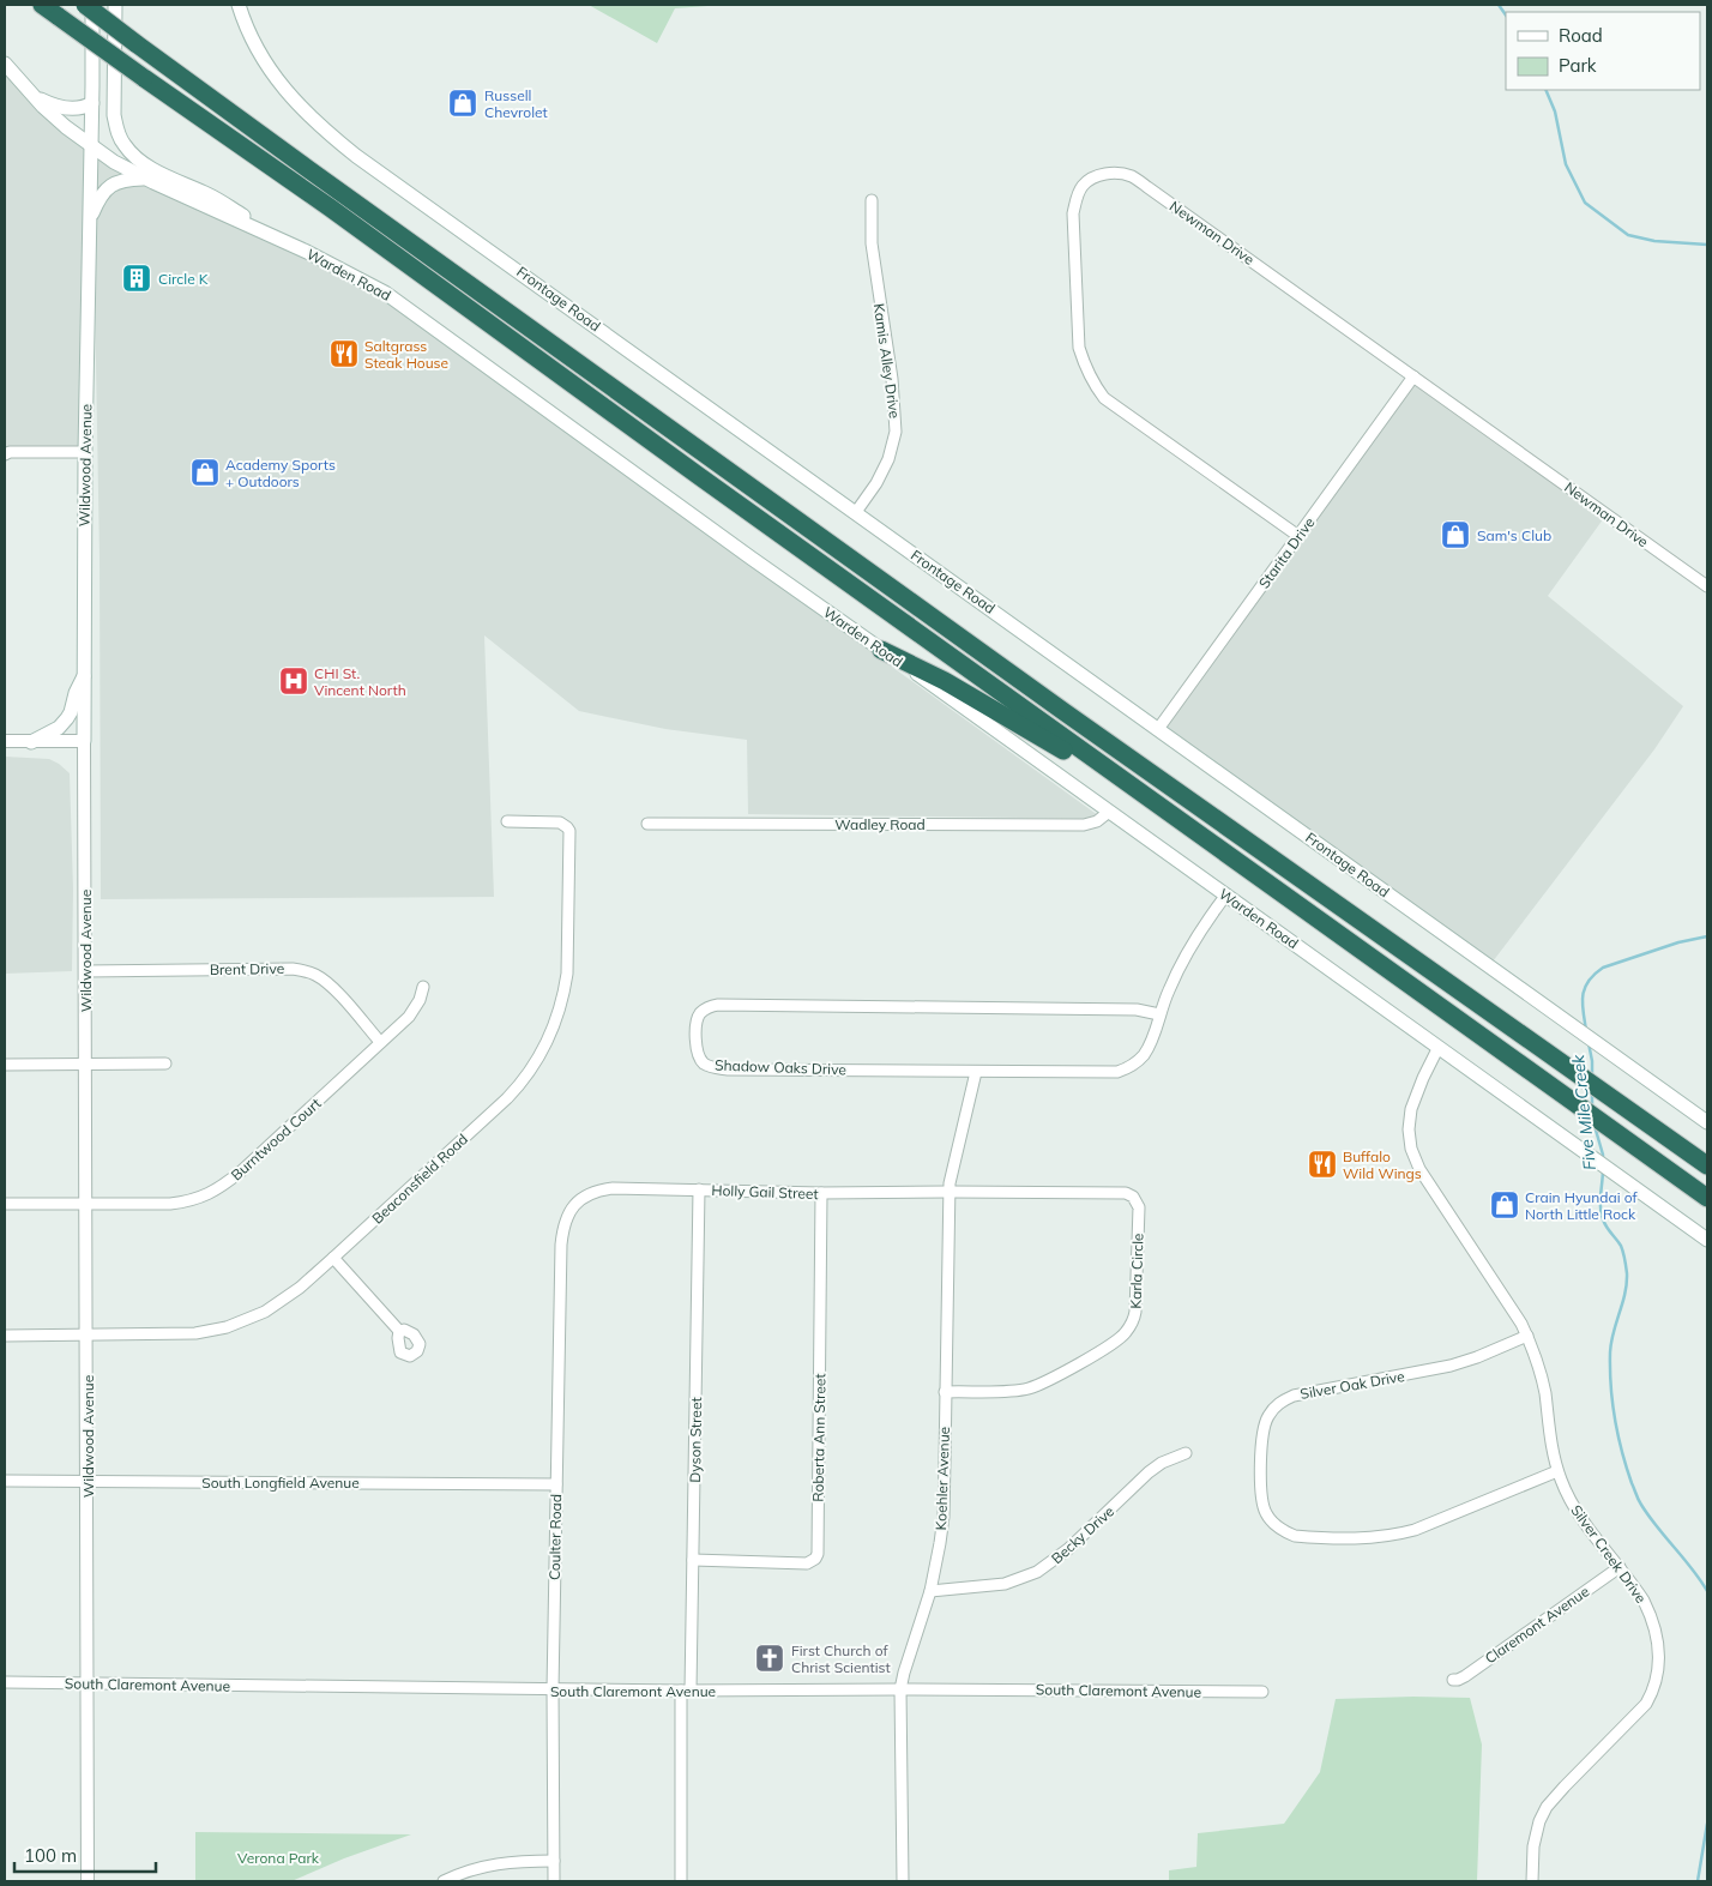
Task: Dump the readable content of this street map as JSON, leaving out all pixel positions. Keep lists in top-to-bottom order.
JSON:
{
  "streets": {
    "main road": ["Warden Road", "Frontage Road", "Wildwood Avenue"],
    "street": [
      "Newman Drive",
      "Kamis Alley Drive",
      "Starita Drive",
      "Wadley Road",
      "Brent Drive",
      "Shadow Oaks Drive",
      "Burntwood Court",
      "Beaconsfield Road",
      "Holly Gail Street",
      "Karla Circle",
      "Silver Oak Drive",
      "Roberta Ann Street",
      "Dyson Street",
      "Koehler Avenue",
      "South Longfield Avenue",
      "Becky Drive",
      "Coulter Road",
      "Silver Creek Drive",
      "Claremont Avenue",
      "South Claremont Avenue"
    ]
  },
  "crossings": [
    ["Newman Drive", "Starita Drive"],
    ["Warden Road", "Wildwood Avenue"],
    ["Warden Road", "Wadley Road"],
    ["Warden Road", "Shadow Oaks Drive"],
    ["Warden Road", "Silver Creek Drive"],
    ["Frontage Road", "Kamis Alley Drive"],
    ["Frontage Road", "Starita Drive"],
    ["Wildwood Avenue", "Brent Drive"],
    ["Wildwood Avenue", "Burntwood Court"],
    ["Wildwood Avenue", "Beaconsfield Road"],
    ["Wildwood Avenue", "South Longfield Avenue"],
    ["Wildwood Avenue", "South Claremont Avenue"],
    ["Brent Drive", "Burntwood Court"],
    ["Shadow Oaks Drive", "Koehler Avenue"],
    ["Holly Gail Street", "Karla Circle"],
    ["Holly Gail Street", "Roberta Ann Street"],
    ["Holly Gail Street", "Dyson Street"],
    ["Holly Gail Street", "Koehler Avenue"],
    ["Holly Gail Street", "Coulter Road"],
    ["Karla Circle", "Koehler Avenue"],
    ["Silver Oak Drive", "Silver Creek Drive"],
    ["Roberta Ann Street", "Dyson Street"],
    ["Dyson Street", "South Claremont Avenue"],
    ["Koehler Avenue", "Becky Drive"],
    ["Koehler Avenue", "South Claremont Avenue"],
    ["South Longfield Avenue", "Coulter Road"],
    ["Coulter Road", "South Claremont Avenue"],
    ["Silver Creek Drive", "Claremont Avenue"]
  ],
  "water": ["Five Mile Creek"],
  "parks": ["Verona Park"],
  "places": {
    "shop": [
      "Russell Chevrolet",
      "Academy Sports + Outdoors",
      "Sam's Club",
      "Crain Hyundai of North Little Rock"
    ],
    "building": ["Circle K"],
    "restaurant": ["Saltgrass Steak House", "Buffalo Wild Wings"],
    "hospital": ["CHI St. Vincent North"],
    "church": ["First Church of Christ Scientist"]
  },
  "legend": ["Road", "Park"],
  "scale_bar": "100 m"
}
